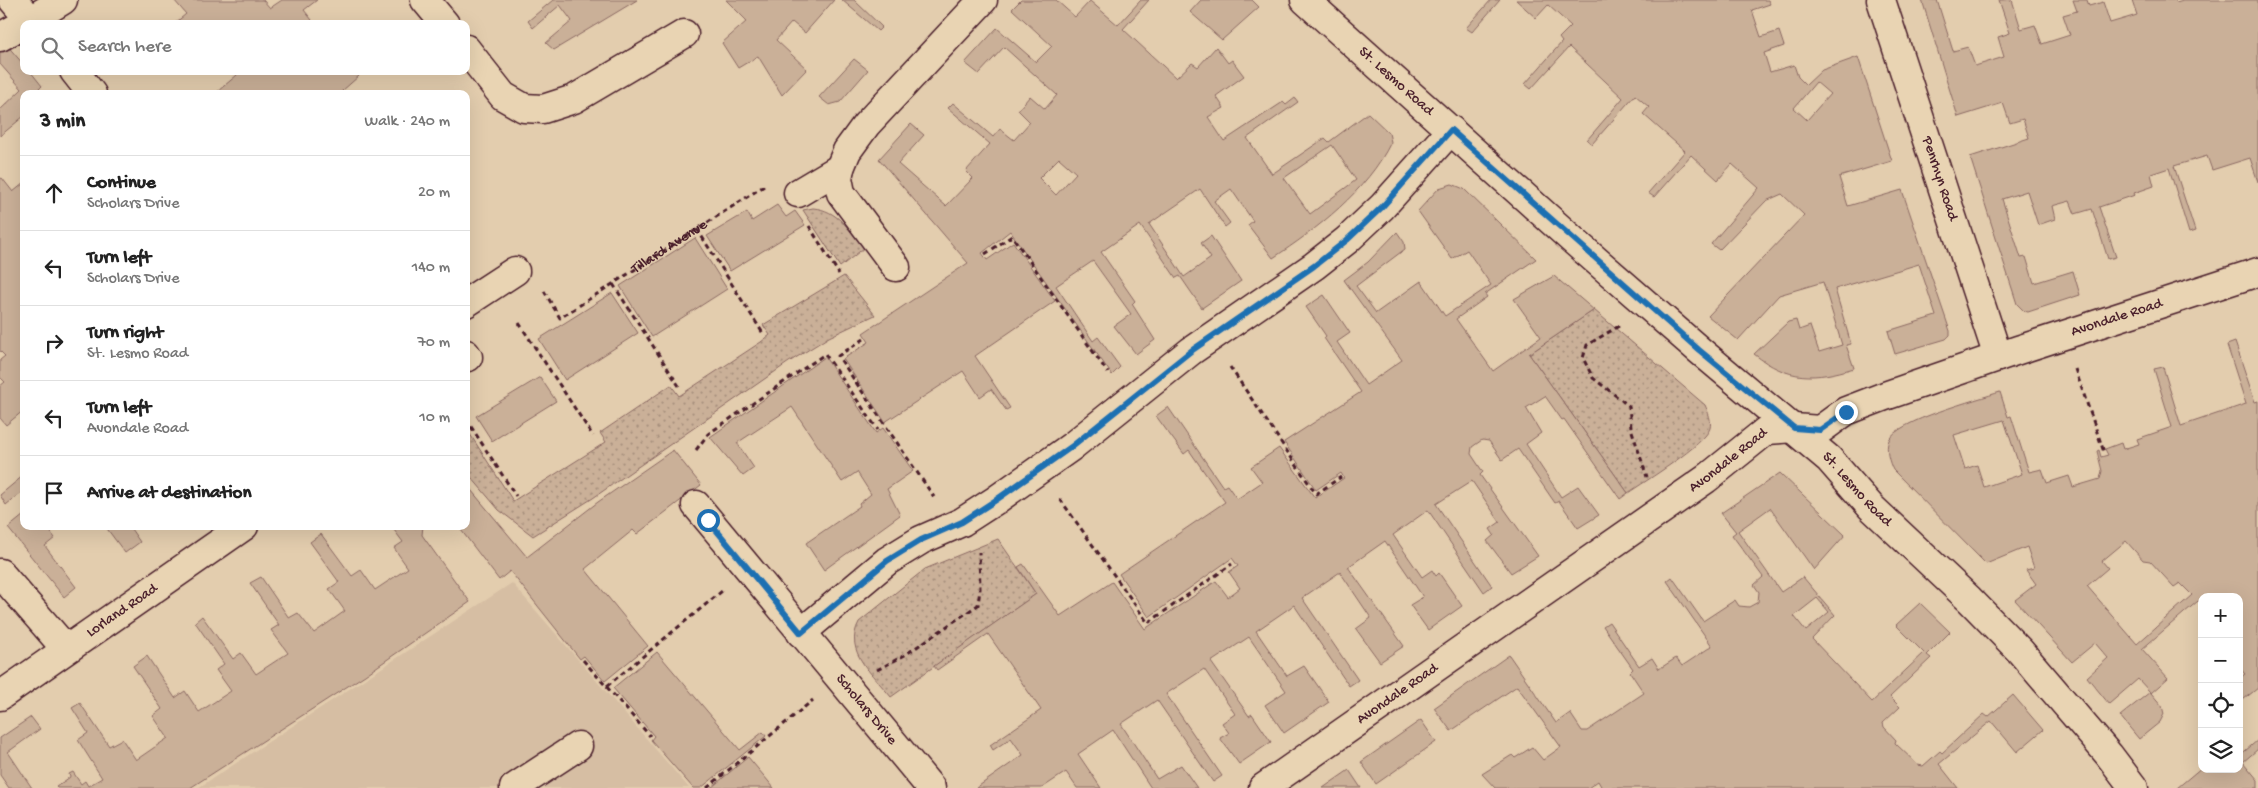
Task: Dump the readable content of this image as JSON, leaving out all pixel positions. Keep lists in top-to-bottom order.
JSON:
{
  "streets": {
    "street": [
      "St. Lesmo Road",
      "Penrhyn Road",
      "Avondale Road",
      "Lorland Road",
      "Scholars Drive"
    ],
    "path": ["Tillard Avenue"]
  },
  "crossings": [
    ["St. Lesmo Road", "Avondale Road"],
    ["Penrhyn Road", "Avondale Road"]
  ],
  "page": {
    "search": "Search here",
    "heading": ["3 min", "Walk · 240 m"],
    "list": [
      ["Continue", "Scholars Drive", "20 m"],
      ["Turn left", "Scholars Drive", "140 m"],
      ["Turn right", "St. Lesmo Road", "70 m"],
      ["Turn left", "Avondale Road", "10 m"],
      "Arrive at destination"
    ],
    "map_buttons": ["+", "−"]
  }
}
